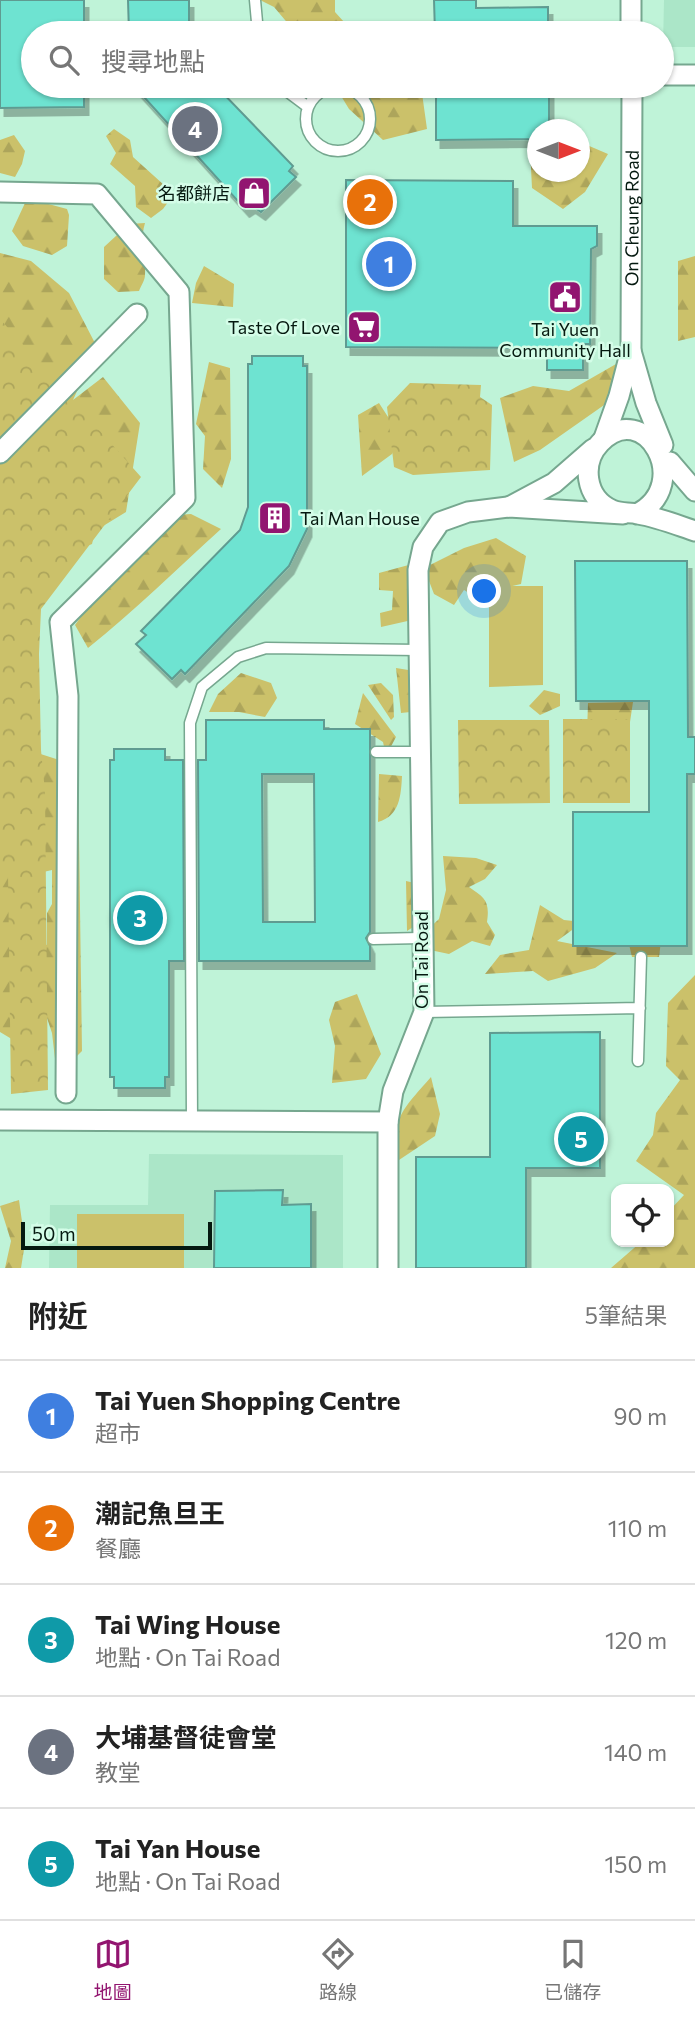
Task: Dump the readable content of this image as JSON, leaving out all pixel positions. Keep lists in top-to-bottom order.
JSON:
{
  "streets": {
    "street": ["On Cheung Road", "On Tai Road"]
  },
  "crossings": [
    ["On Cheung Road", "On Tai Road"]
  ],
  "places": {
    "shop": ["名都餅店"],
    "public building": ["Tai Yuen Community Hall"],
    "supermarket": ["Taste Of Love"],
    "building": ["Tai Man House"]
  },
  "scale_bar": "50 m",
  "north": "right",
  "page": {
    "search": "搜尋地點",
    "pins": [
      "4",
      "2",
      "1",
      "3",
      "5"
    ],
    "scale": "50 m",
    "heading": ["附近", "5筆結果"],
    "list": [
      {
        "mark": "1",
        "name": "Tai Yuen Shopping Centre",
        "note": "超市",
        "value": "90 m"
      },
      {
        "mark": "2",
        "name": "潮記魚旦王",
        "note": "餐廳",
        "value": "110 m"
      },
      {
        "mark": "3",
        "name": "Tai Wing House",
        "note": "地點 · On Tai Road",
        "value": "120 m"
      },
      {
        "mark": "4",
        "name": "大埔基督徒會堂",
        "note": "教堂",
        "value": "140 m"
      },
      {
        "mark": "5",
        "name": "Tai Yan House",
        "note": "地點 · On Tai Road",
        "value": "150 m"
      }
    ],
    "nav": ["地圖", "路線", "已儲存"]
  }
}
